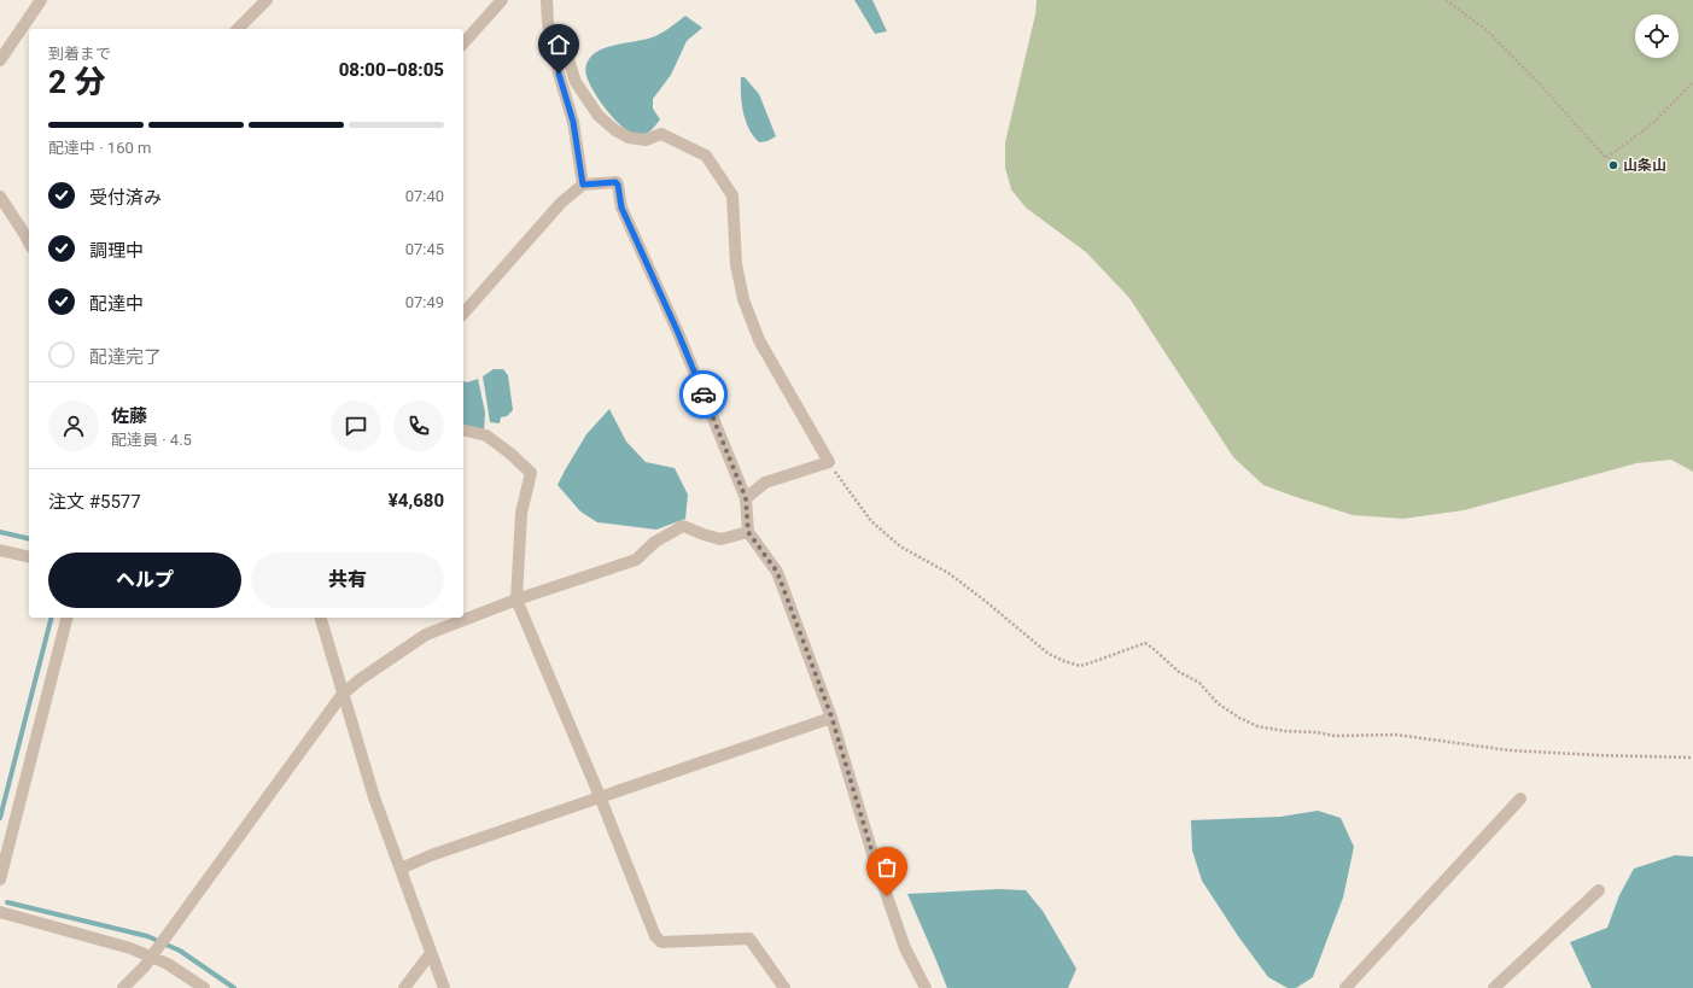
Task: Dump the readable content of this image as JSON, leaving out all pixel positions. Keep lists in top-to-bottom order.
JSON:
{
  "places": ["山条山"],
  "page": {
    "heading": ["2 分", "到着まで", "08:00–08:05"],
    "panel": [
      "佐藤",
      "配達員 · 4.5",
      "注文 #5577",
      "¥4,680"
    ],
    "bar": "配達中 · 160 m",
    "list": [
      ["受付済み", "07:40"],
      ["調理中", "07:45"],
      ["配達中", "07:49"],
      "配達完了"
    ],
    "buttons": ["ヘルプ", "共有"]
  }
}
